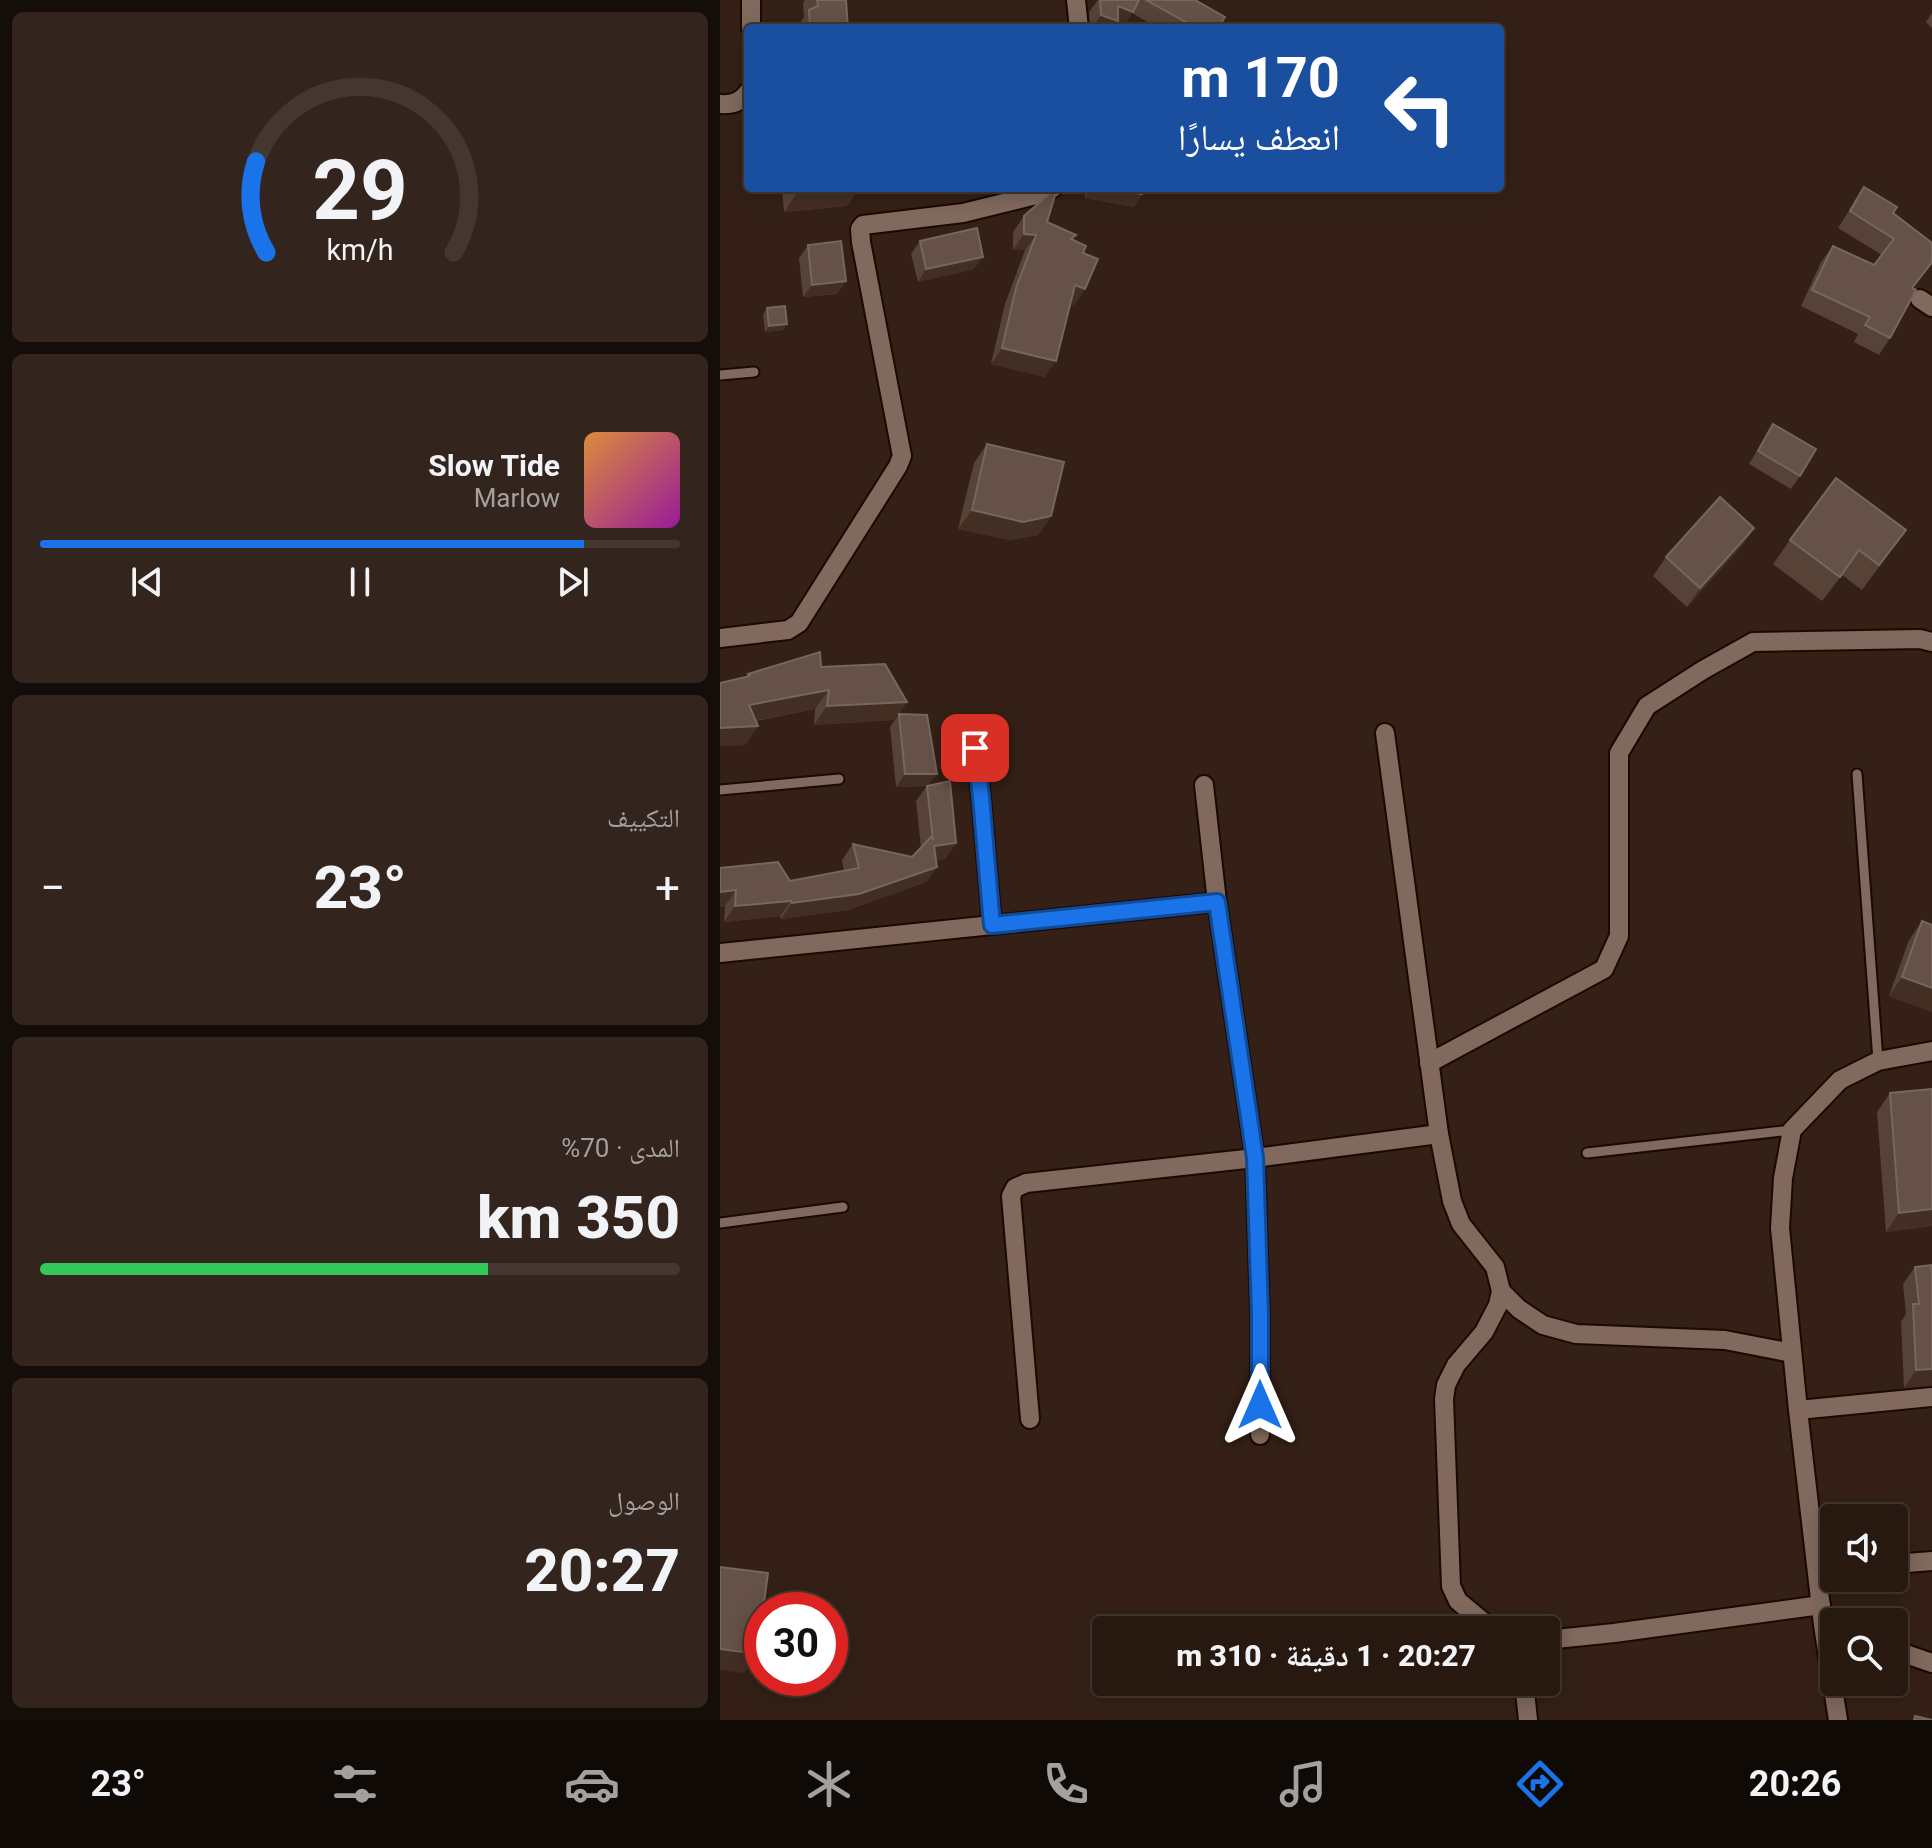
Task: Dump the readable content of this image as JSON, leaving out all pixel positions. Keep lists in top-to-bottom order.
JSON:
{
  "page": {
    "turn": ["170 m", "انعطف يسارًا"],
    "song": ["Slow Tide", "Marlow"],
    "tile": [
      "التكييف",
      ["المدى · 70%", "350 km"],
      ["الوصول", "20:27"]
    ],
    "heat": ["−", "23°", "+"],
    "limit": "30",
    "trip": "20:27 · 1 دقيقة · 310 m",
    "tabs": ["20:26", "23°"],
    "gauge": ["29", "km/h"]
  }
}
